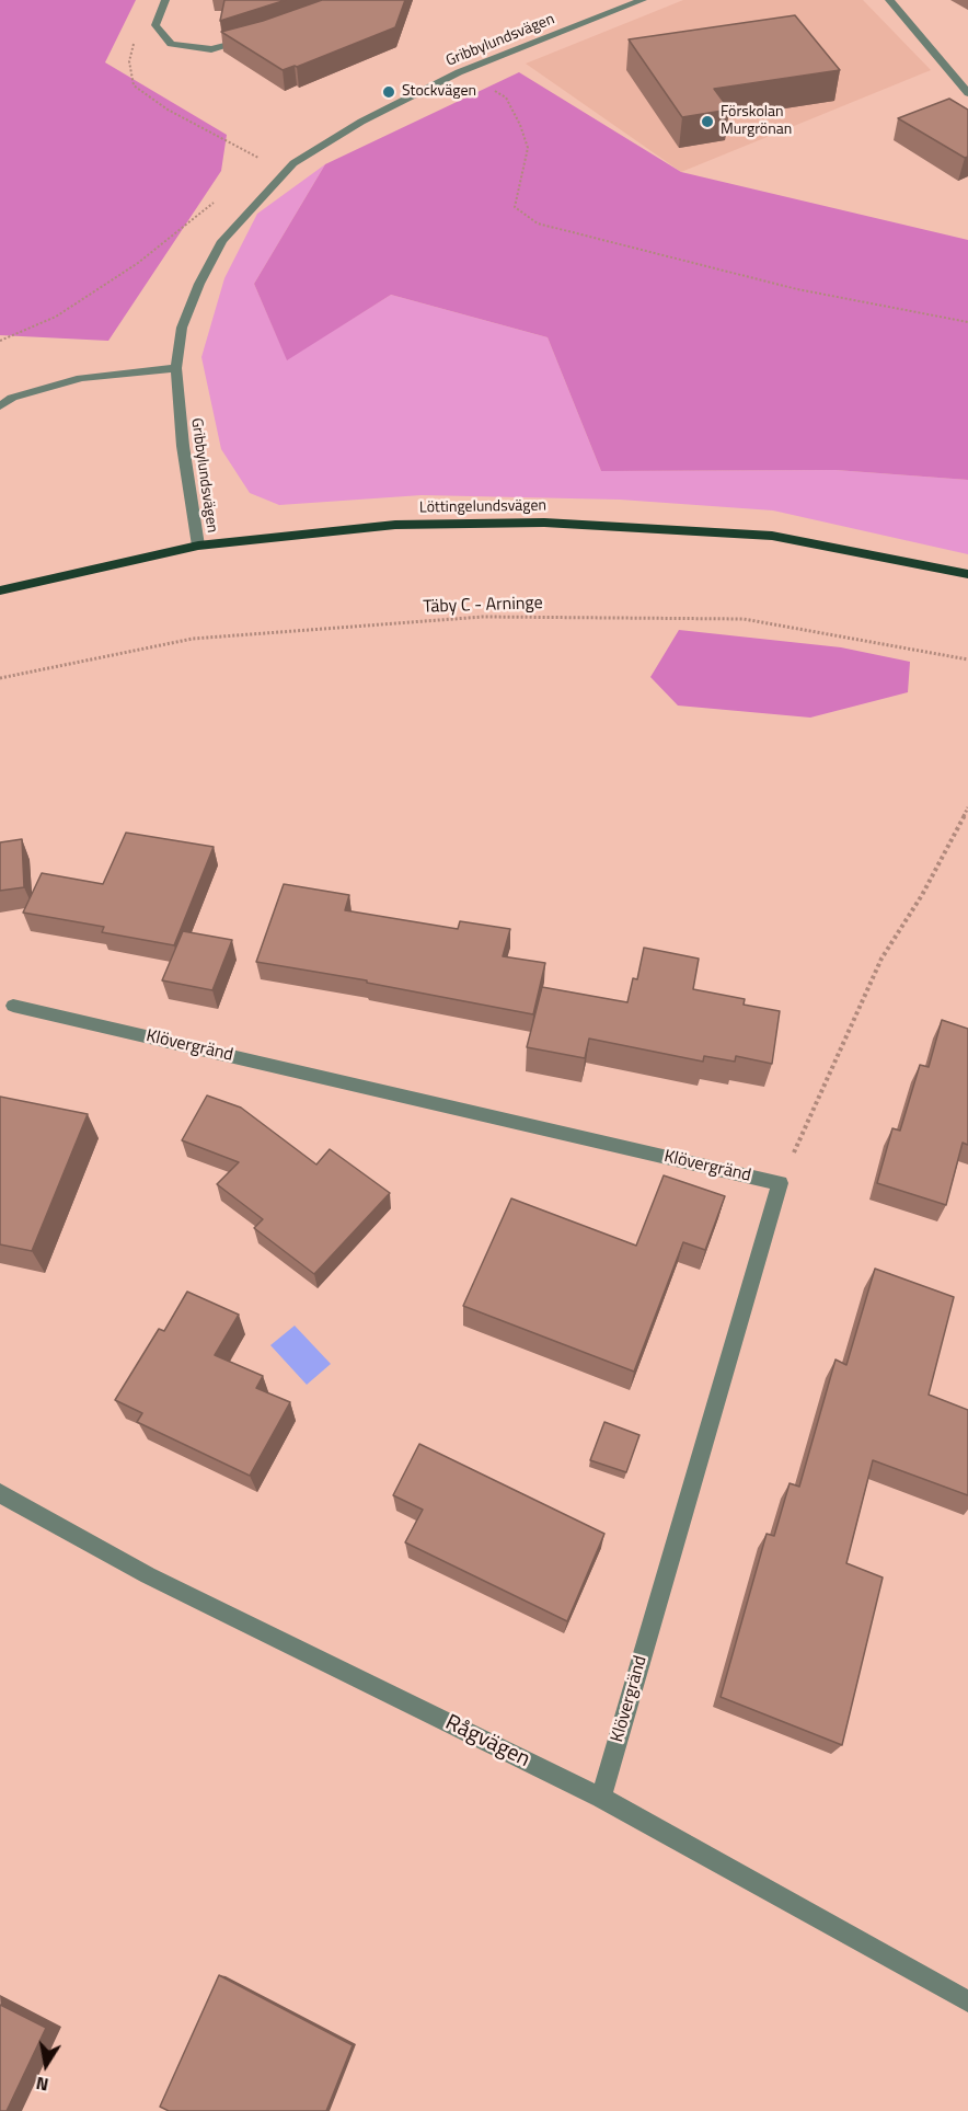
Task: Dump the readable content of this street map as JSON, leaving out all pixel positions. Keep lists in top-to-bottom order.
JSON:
{
  "streets": {
    "main road": ["Löttingelundsvägen"],
    "street": ["Gribbylundsvägen", "Klövergränd", "Rågvägen"],
    "path": ["Täby C - Arninge"]
  },
  "crossings": [
    ["Gribbylundsvägen", "Löttingelundsvägen"],
    ["Klövergränd", "Rågvägen"]
  ],
  "places": ["Stockvägen", "Förskolan Murgrönan"],
  "north": "bottom"
}
